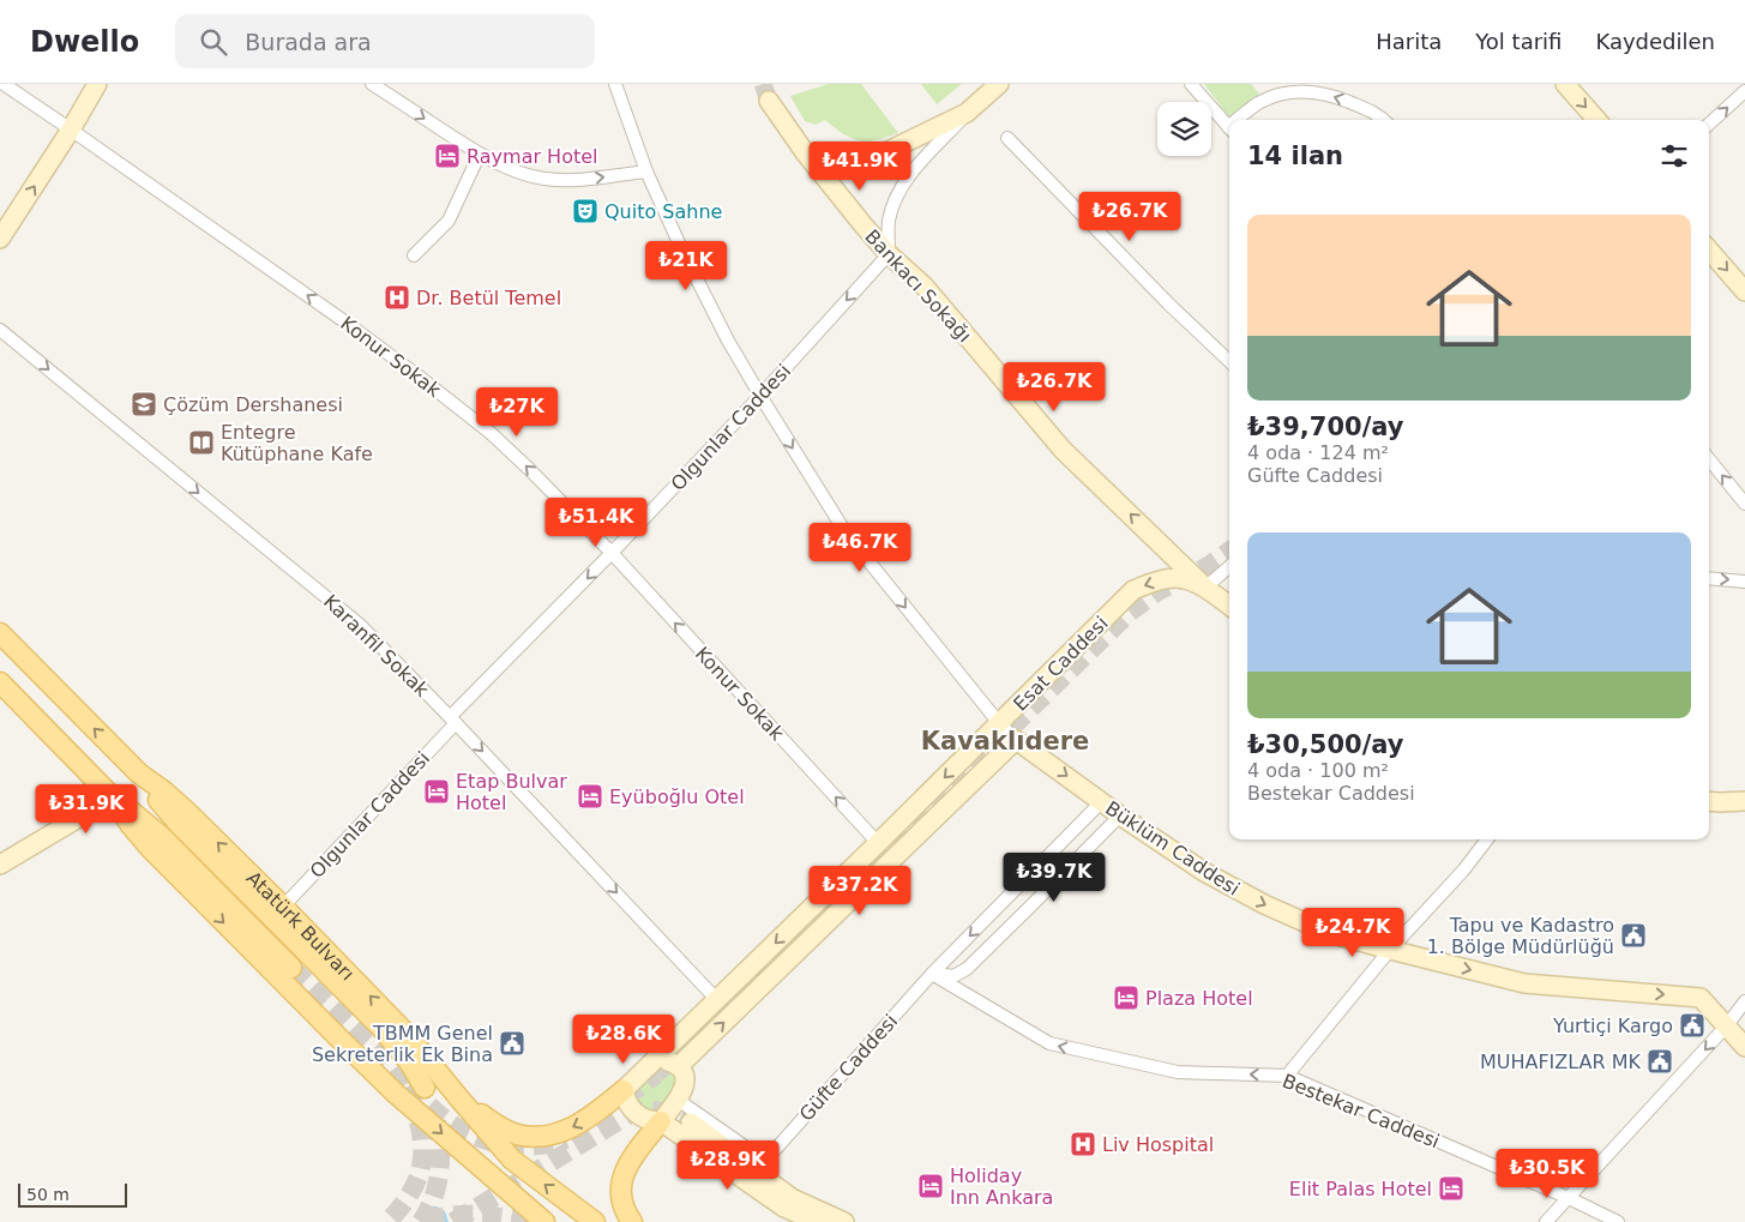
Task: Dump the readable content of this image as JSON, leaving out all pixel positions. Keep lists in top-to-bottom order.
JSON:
{
  "streets": {
    "main road": ["Atatürk Bulvarı"],
    "street": [
      "Bankacı Sokağı",
      "Konur Sokak",
      "Olgunlar Caddesi",
      "Karanfil Sokak",
      "Esat Caddesi",
      "Büklüm Caddesi",
      "Güfte Caddesi",
      "Bestekar Caddesi"
    ]
  },
  "crossings": [
    ["Bankacı Sokağı", "Olgunlar Caddesi"],
    ["Bankacı Sokağı", "Esat Caddesi"],
    ["Konur Sokak", "Olgunlar Caddesi"],
    ["Konur Sokak", "Esat Caddesi"],
    ["Olgunlar Caddesi", "Karanfil Sokak"],
    ["Olgunlar Caddesi", "Atatürk Bulvarı"],
    ["Karanfil Sokak", "Esat Caddesi"],
    ["Esat Caddesi", "Büklüm Caddesi"],
    ["Esat Caddesi", "Güfte Caddesi"],
    ["Büklüm Caddesi", "Güfte Caddesi"],
    ["Güfte Caddesi", "Bestekar Caddesi"]
  ],
  "one_way": [
    "Bankacı Sokağı",
    "Konur Sokak",
    "Olgunlar Caddesi",
    "Karanfil Sokak",
    "Büklüm Caddesi",
    "Bestekar Caddesi"
  ],
  "districts": ["Kavaklıdere"],
  "places": {
    "hotel": [
      "Raymar Hotel",
      "Etap Bulvar Hotel",
      "Eyüboğlu Otel",
      "Plaza Hotel",
      "Holiday Inn Ankara",
      "Elit Palas Hotel"
    ],
    "theatre": ["Quito Sahne"],
    "hospital": ["Dr. Betül Temel", "Liv Hospital"],
    "school or university": ["Çözüm Dershanesi"],
    "library": ["Entegre Kütüphane Kafe"],
    "public building": [
      "Tapu ve Kadastro 1. Bölge Müdürlüğü",
      "Yurtiçi Kargo",
      "TBMM Genel Sekreterlik Ek Bina",
      "MUHAFIZLAR MK"
    ]
  },
  "scale_bar": "50 m",
  "page": {
    "header": "Dwello",
    "search": "Burada ara",
    "nav": ["Harita", "Yol tarifi", "Kaydedilen"],
    "heading": "14 ilan",
    "price": [
      "₺41.9K",
      "₺26.7K",
      "₺21K",
      "₺26.7K",
      "₺27K",
      "₺51.4K",
      "₺46.7K",
      "₺31.9K",
      "₺39.7K",
      "₺37.2K",
      "₺24.7K",
      "₺28.6K",
      "₺28.9K",
      "₺30.5K"
    ],
    "list": [
      {
        "name": "₺39,700/ay",
        "note": "4 oda · 124 m² · Güfte Caddesi"
      },
      {
        "name": "₺30,500/ay",
        "note": "4 oda · 100 m² · Bestekar Caddesi"
      }
    ],
    "scale": "50 m"
  }
}
